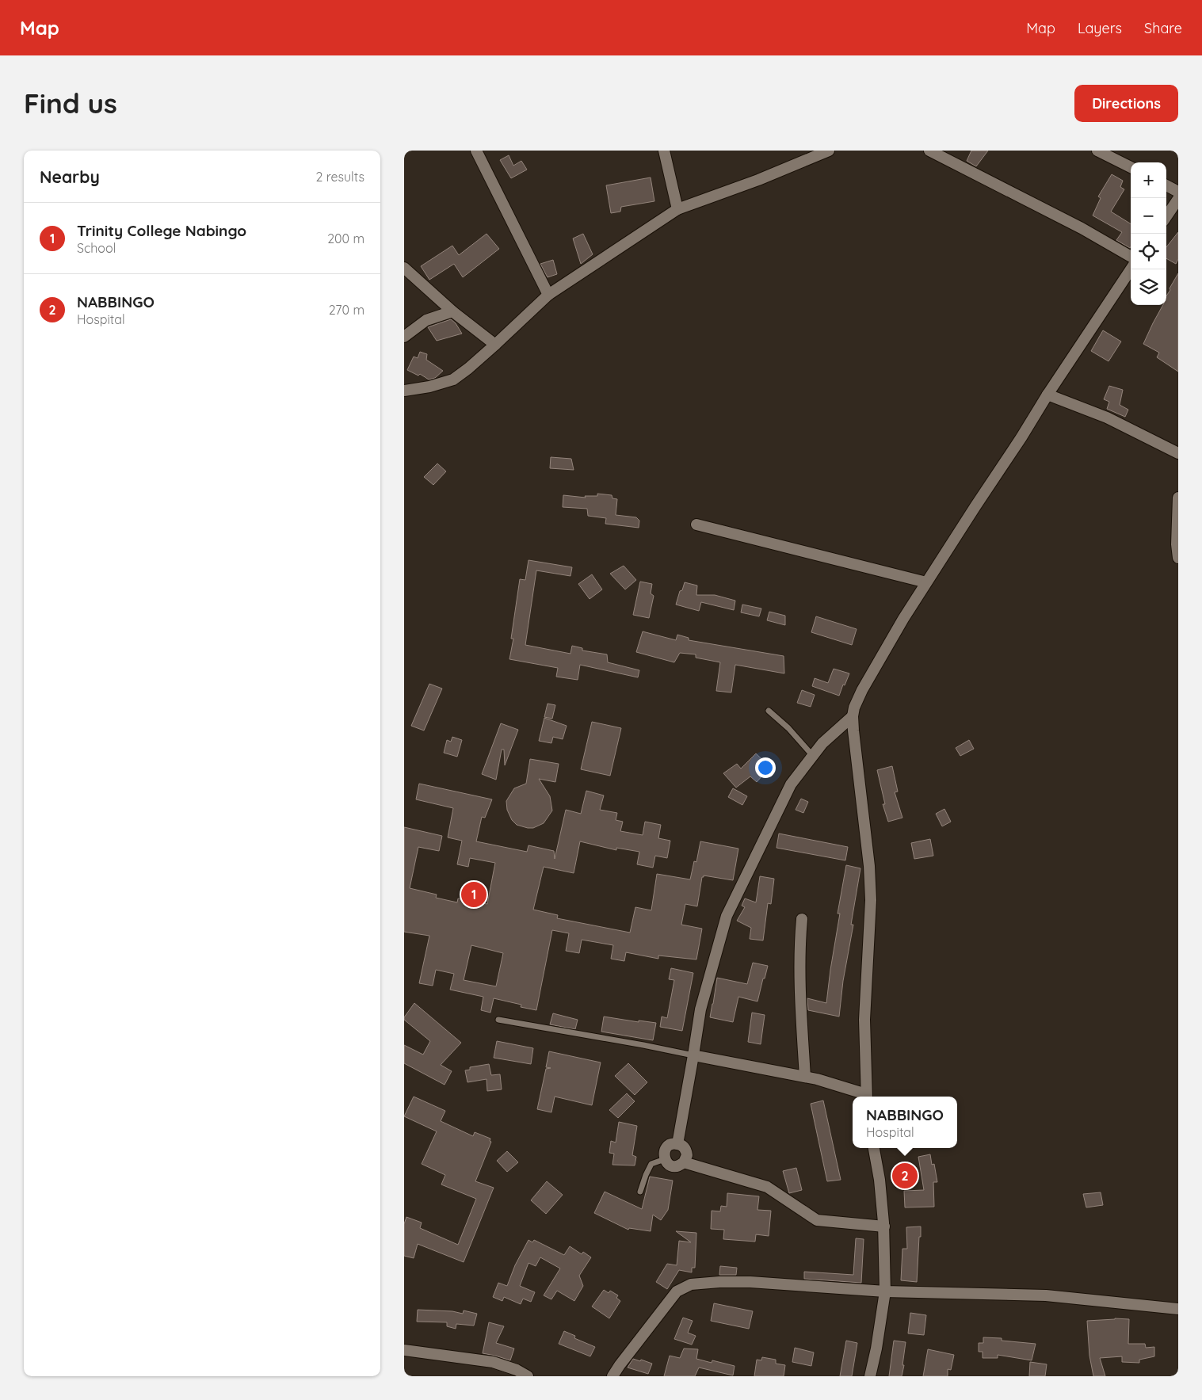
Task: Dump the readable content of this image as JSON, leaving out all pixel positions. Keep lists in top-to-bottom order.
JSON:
{
  "page": {
    "header": "Map",
    "nav": ["Map", "Layers", "Share"],
    "buttons": "Directions",
    "title": "Find us",
    "heading": ["Nearby", "2 results"],
    "map_buttons": ["+", "−"],
    "list": [
      {
        "mark": "1",
        "name": "Trinity College Nabingo",
        "note": "School",
        "value": "200 m"
      },
      {
        "mark": "2",
        "name": "NABBINGO",
        "note": "Hospital",
        "value": "270 m"
      }
    ],
    "pins": ["1", "2"],
    "popup": ["NABBINGO", "Hospital"]
  }
}
